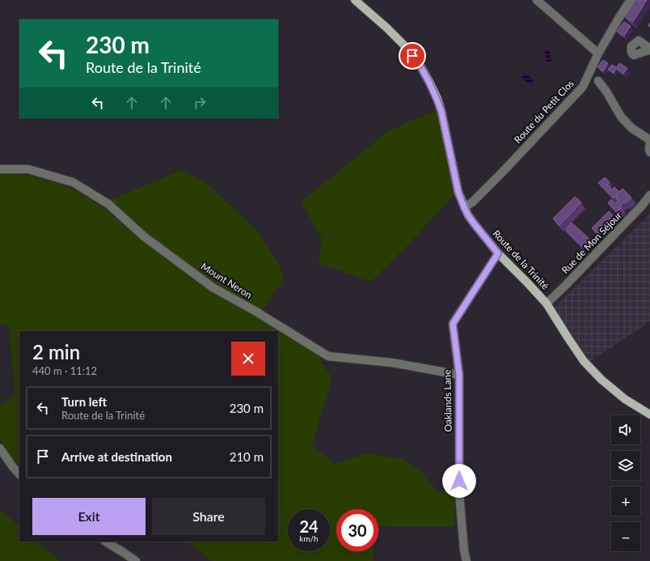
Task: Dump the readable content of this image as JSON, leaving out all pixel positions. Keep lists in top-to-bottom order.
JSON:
{
  "streets": {
    "main road": ["Route de la Trinité"],
    "street": [
      "Route du Petit Clos",
      "Rue de Mon Séjour",
      "Mount Neron",
      "Oaklands Lane"
    ]
  },
  "crossings": [
    ["Route du Petit Clos", "Route de la Trinité"],
    ["Rue de Mon Séjour", "Route de la Trinité"],
    ["Route de la Trinité", "Oaklands Lane"],
    ["Mount Neron", "Oaklands Lane"]
  ],
  "page": {
    "turn": ["230 m", "Route de la Trinité"],
    "heading": ["2 min", "440 m · 11:12"],
    "list": [
      {
        "name": "Turn left",
        "note": "Route de la Trinité",
        "value": "230 m"
      },
      {
        "name": "Arrive at destination",
        "value": "210 m"
      }
    ],
    "map_buttons": ["+", "−"],
    "buttons": ["Exit", "Share"],
    "speed": "24 km/h",
    "limit": "30"
  }
}
